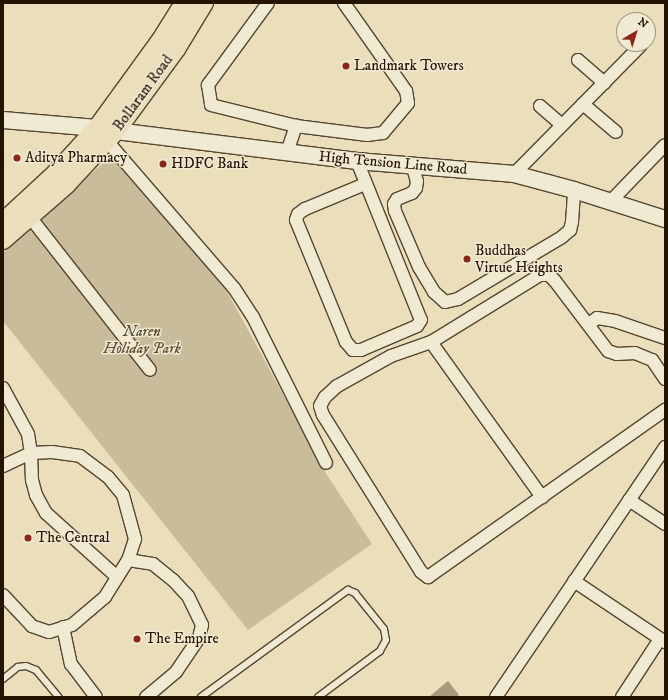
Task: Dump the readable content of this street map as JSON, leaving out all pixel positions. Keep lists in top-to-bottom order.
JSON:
{
  "streets": {
    "main road": ["Bollaram Road", "High Tension Line Road"]
  },
  "crossings": [
    ["Bollaram Road", "High Tension Line Road"]
  ],
  "parks": ["Naren Holiday Park"],
  "places": [
    "Landmark Towers",
    "Aditya Pharmacy",
    "HDFC Bank",
    "Buddhas Virtue Heights",
    "The Central",
    "The Empire"
  ],
  "north": "top right"
}
